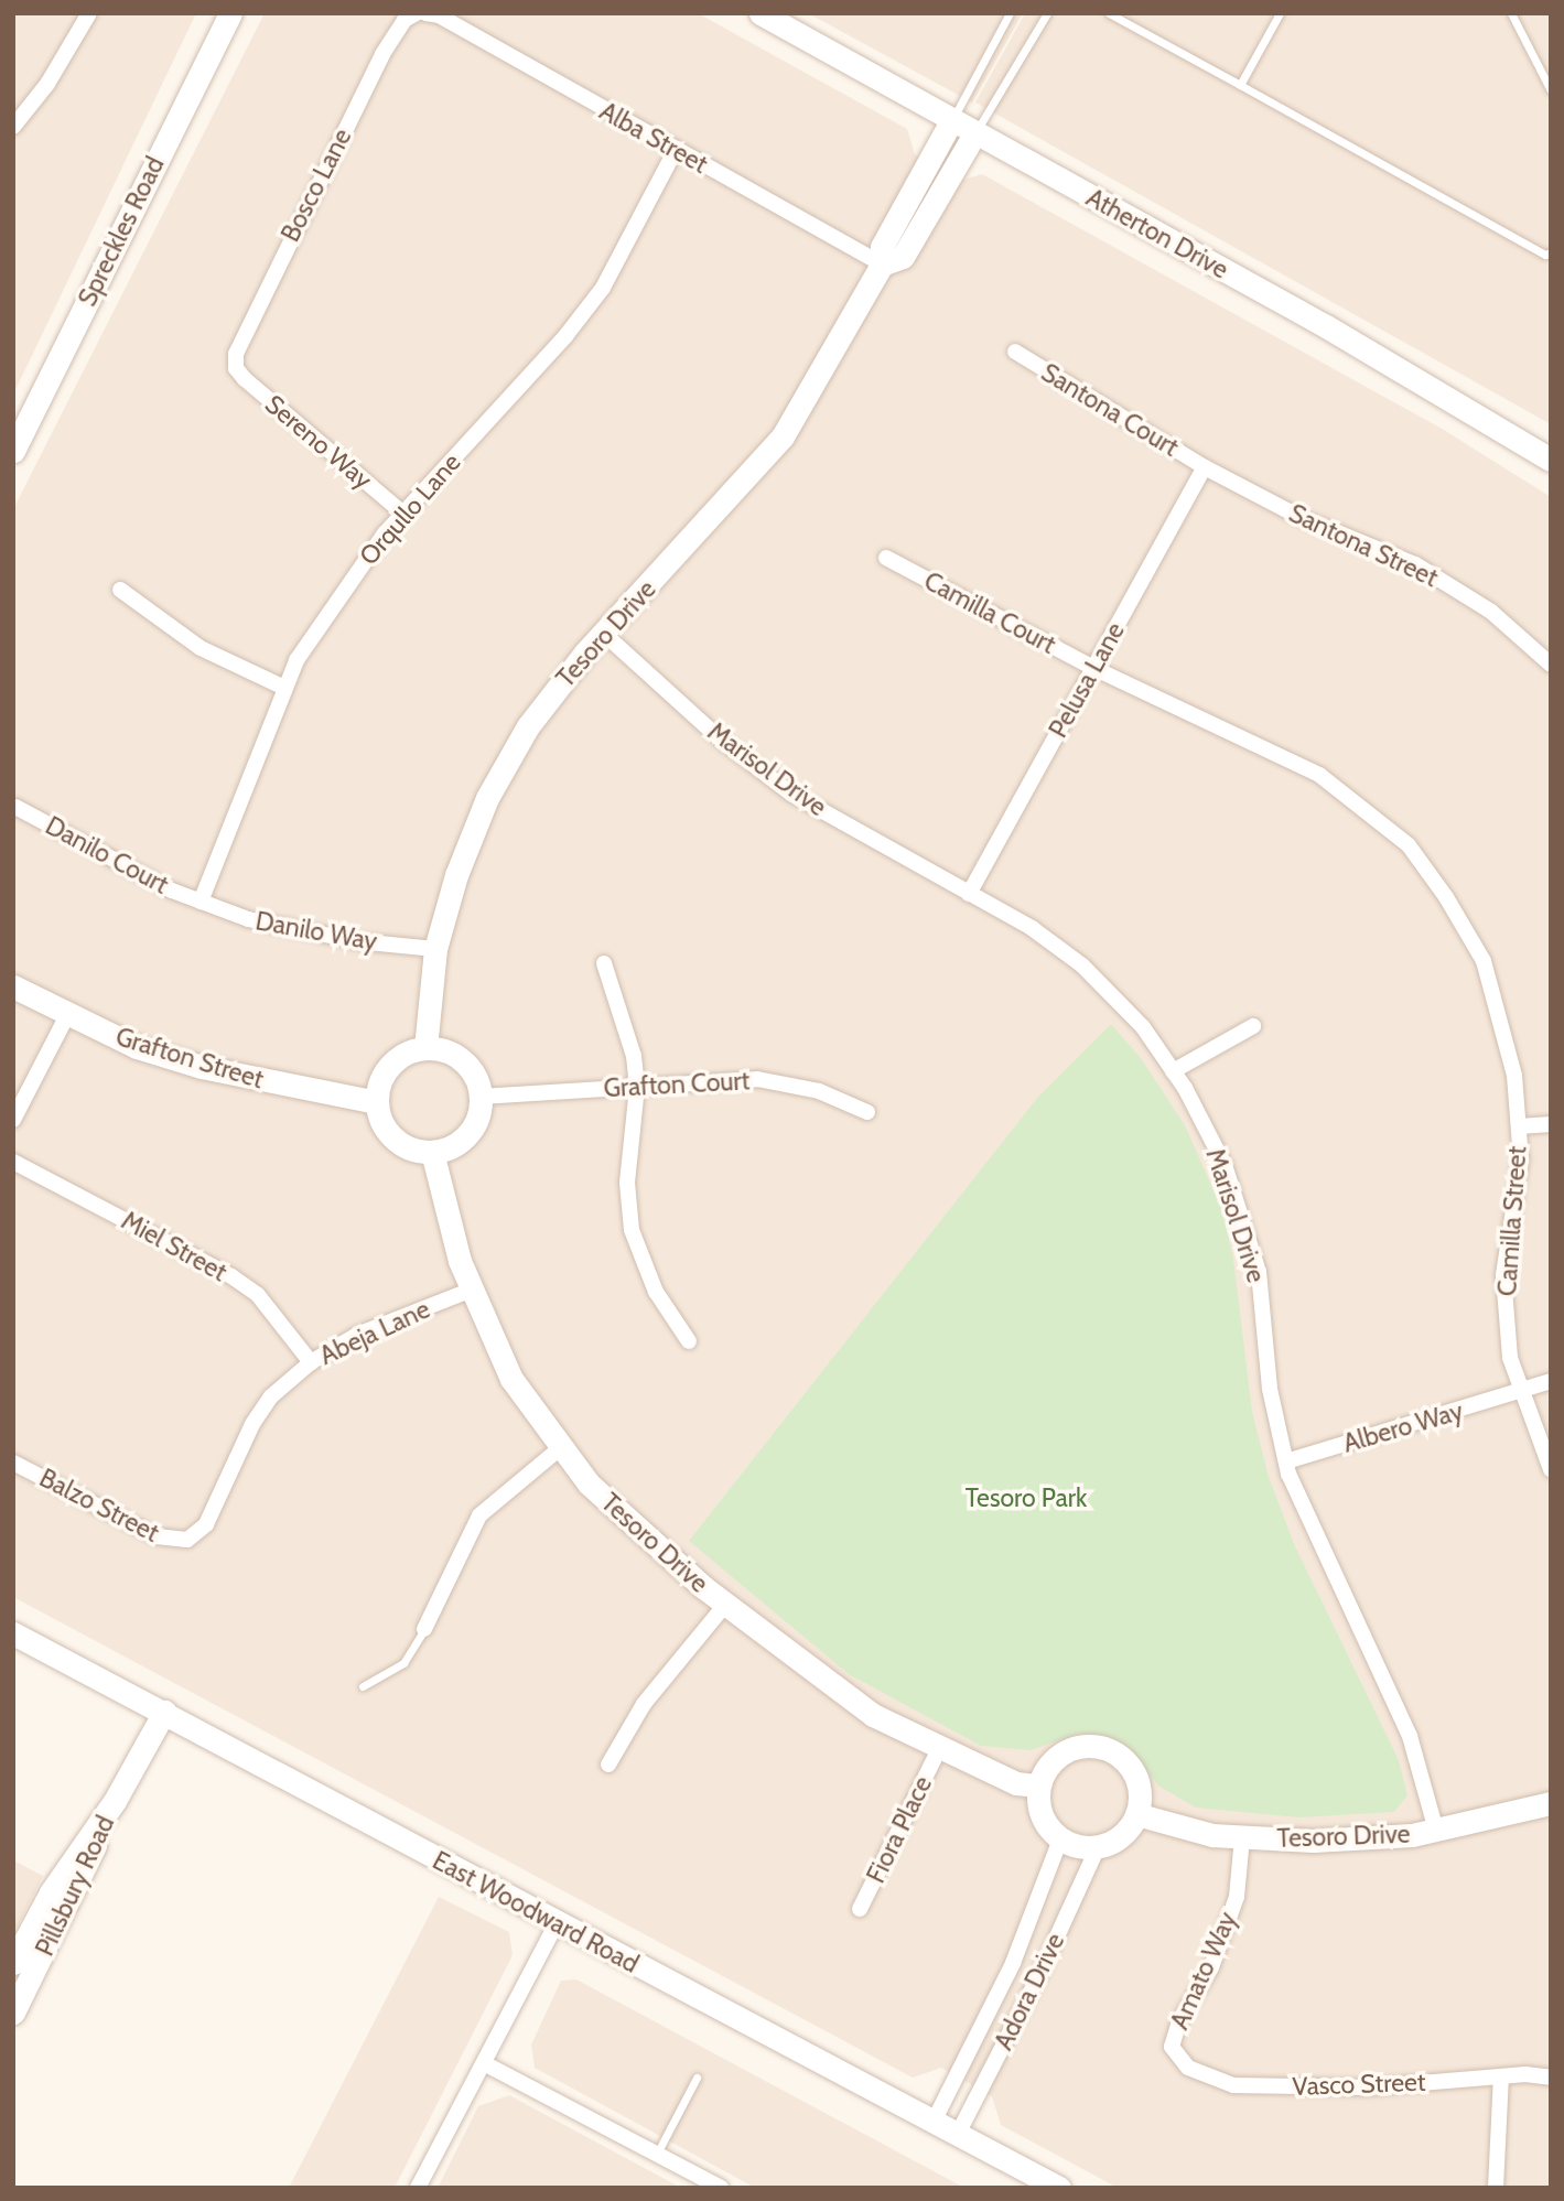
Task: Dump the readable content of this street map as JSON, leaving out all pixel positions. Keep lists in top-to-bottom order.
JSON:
{
  "streets": {
    "street": [
      "Alba Street",
      "Bosco Lane",
      "Spreckles Road",
      "Atherton Drive",
      "Santona Court",
      "Sereno Way",
      "Orqullo Lane",
      "Santona Street",
      "Camilla Court",
      "Tesoro Drive",
      "Pelusa Lane",
      "Marisol Drive",
      "Danilo Court",
      "Danilo Way",
      "Grafton Street",
      "Grafton Court",
      "Camilla Street",
      "Miel Street",
      "Abeja Lane",
      "Albero Way",
      "Balzo Street",
      "Fiora Place",
      "Pillsbury Road",
      "East Woodward Road",
      "Amato Way",
      "Adora Drive",
      "Vasco Street"
    ]
  },
  "crossings": [
    ["Alba Street", "Orqullo Lane"],
    ["Alba Street", "Tesoro Drive"],
    ["Bosco Lane", "Sereno Way"],
    ["Atherton Drive", "Tesoro Drive"],
    ["Santona Court", "Santona Street"],
    ["Santona Court", "Pelusa Lane"],
    ["Sereno Way", "Orqullo Lane"],
    ["Orqullo Lane", "Danilo Court"],
    ["Orqullo Lane", "Danilo Way"],
    ["Santona Street", "Pelusa Lane"],
    ["Camilla Court", "Pelusa Lane"],
    ["Camilla Court", "Camilla Street"],
    ["Tesoro Drive", "Marisol Drive"],
    ["Tesoro Drive", "Danilo Way"],
    ["Tesoro Drive", "Grafton Street"],
    ["Tesoro Drive", "Grafton Court"],
    ["Tesoro Drive", "Abeja Lane"],
    ["Tesoro Drive", "Fiora Place"],
    ["Tesoro Drive", "Amato Way"],
    ["Tesoro Drive", "Adora Drive"],
    ["Pelusa Lane", "Marisol Drive"],
    ["Pelusa Lane", "Camilla Street"],
    ["Marisol Drive", "Albero Way"],
    ["Danilo Court", "Danilo Way"],
    ["Grafton Street", "Grafton Court"],
    ["Camilla Street", "Albero Way"],
    ["Miel Street", "Abeja Lane"],
    ["Abeja Lane", "Balzo Street"],
    ["Pillsbury Road", "East Woodward Road"],
    ["East Woodward Road", "Adora Drive"],
    ["Amato Way", "Vasco Street"]
  ],
  "parks": ["Tesoro Park"]
}
